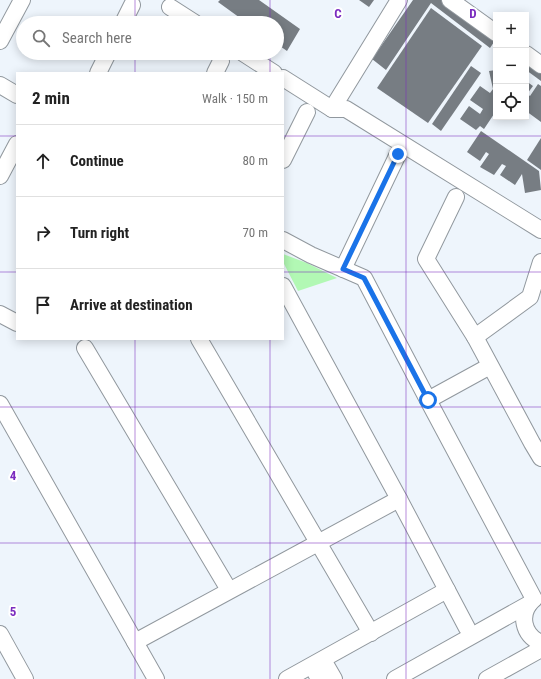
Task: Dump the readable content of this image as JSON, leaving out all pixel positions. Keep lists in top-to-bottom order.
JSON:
{
  "page": {
    "map_buttons": ["+", "−"],
    "search": "Search here",
    "heading": ["2 min", "Walk · 150 m"],
    "list": [
      ["Continue", "80 m"],
      ["Turn right", "70 m"],
      "Arrive at destination"
    ]
  },
  "grid": {
    "columns": ["C", "D"],
    "rows": ["4", "5"]
  }
}
